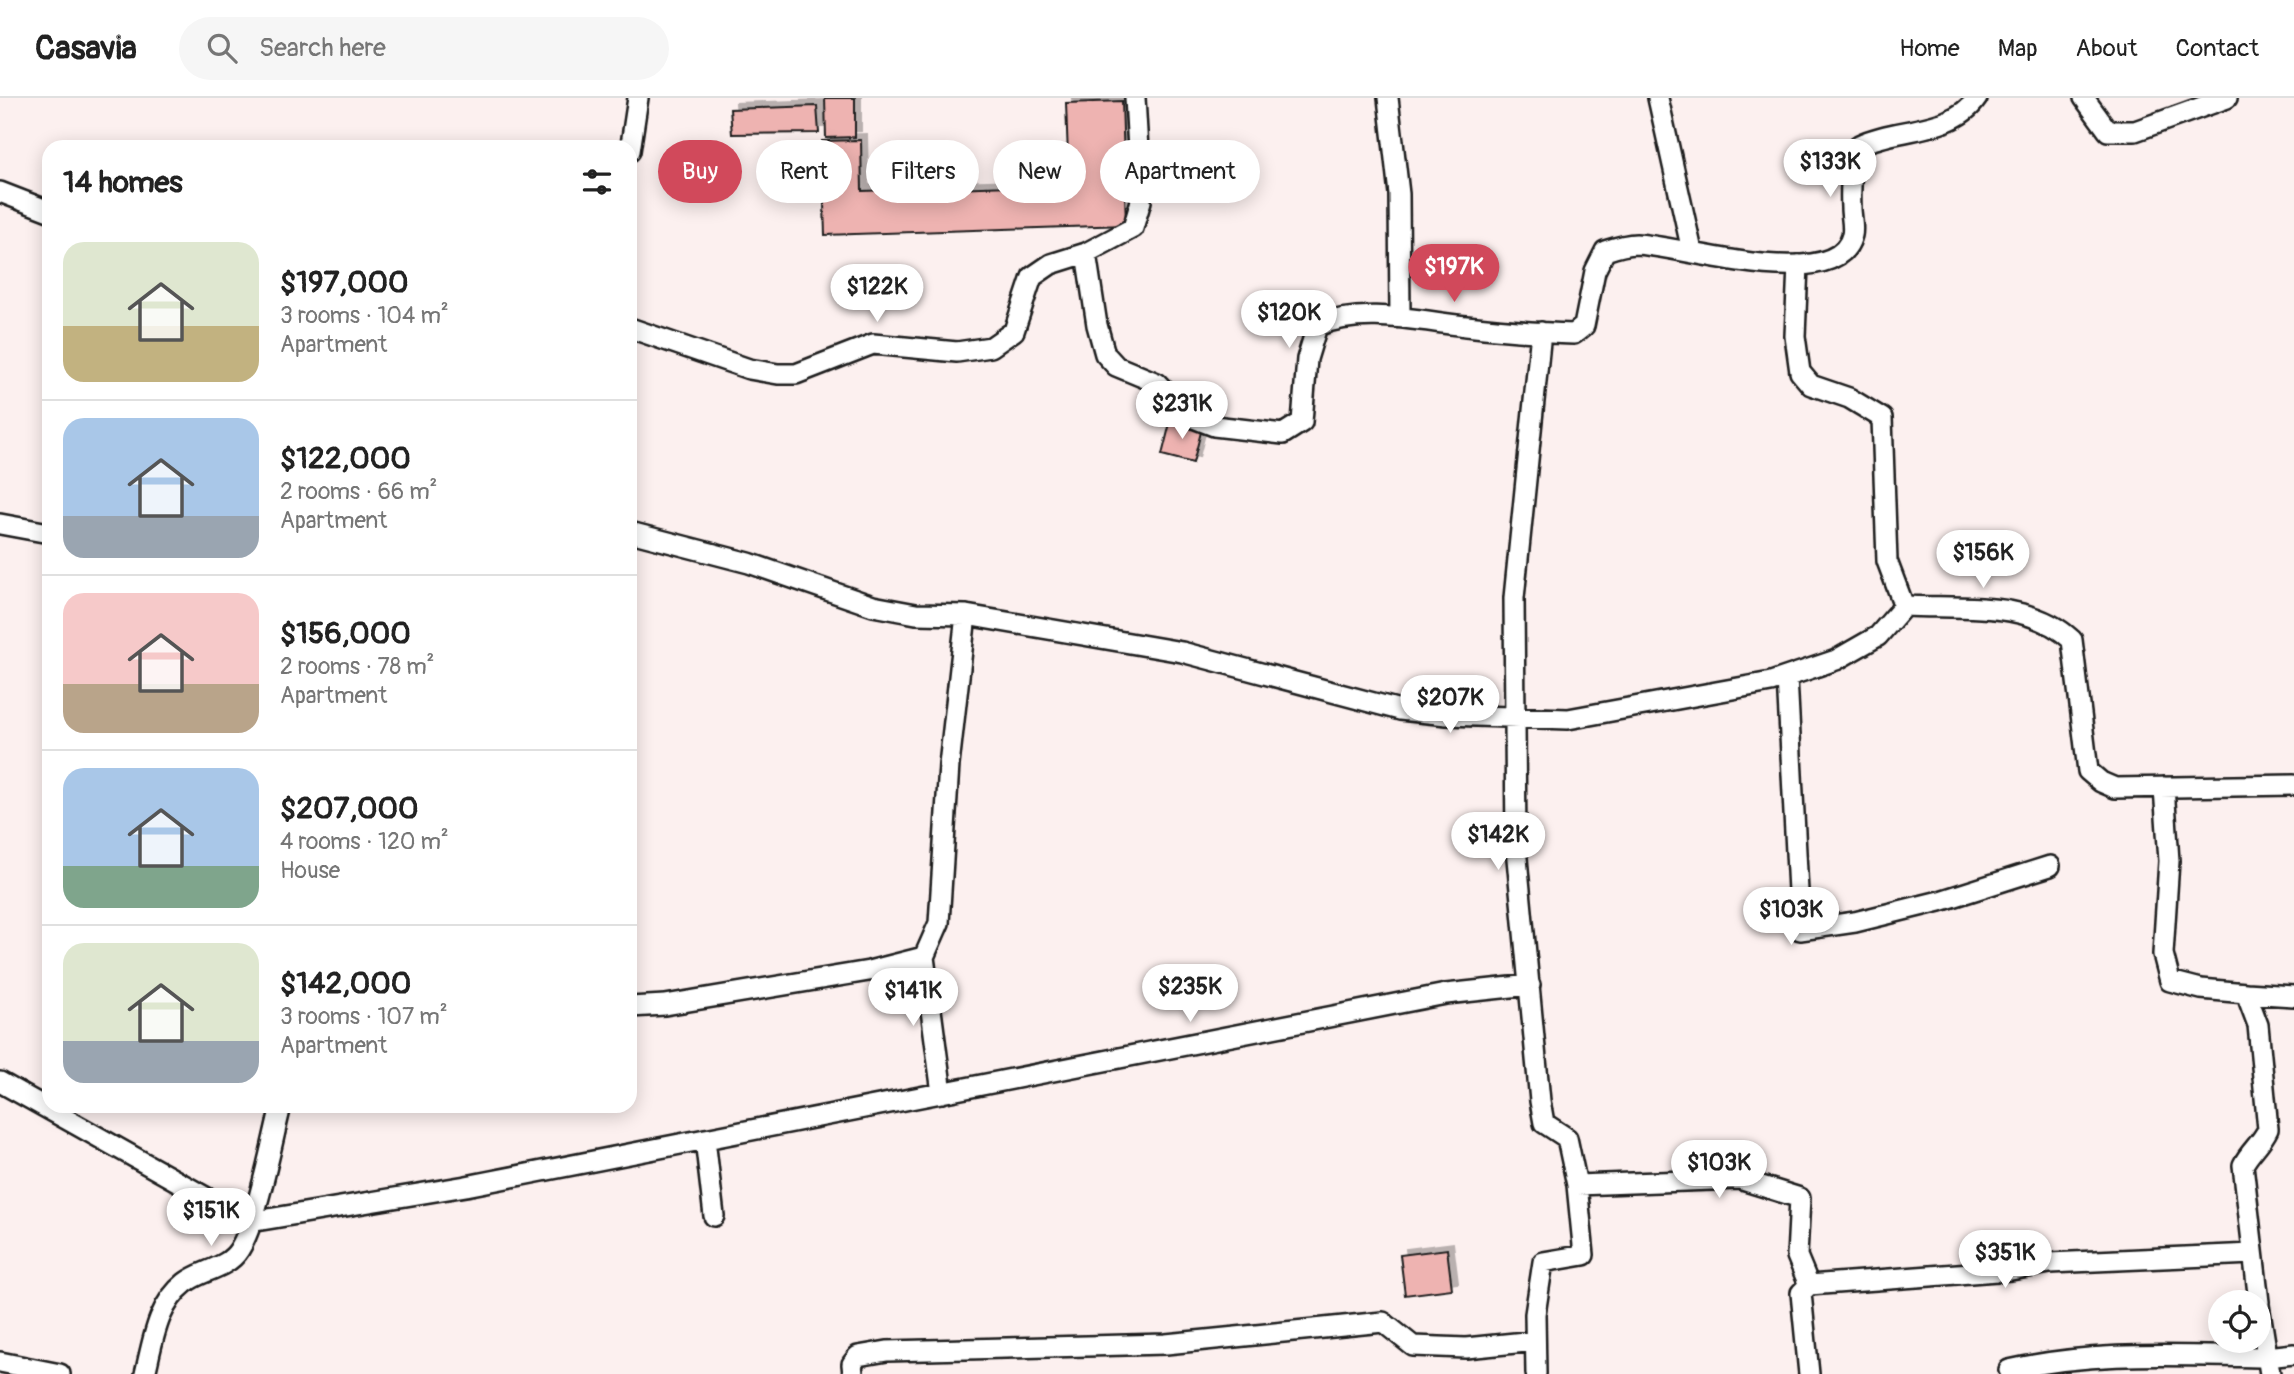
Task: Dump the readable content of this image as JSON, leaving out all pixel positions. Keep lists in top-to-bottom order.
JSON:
{
  "page": {
    "header": "Casavia",
    "search": "Search here",
    "nav": [
      "Home",
      "Map",
      "About",
      "Contact"
    ],
    "price": [
      "$133K",
      "$197K",
      "$122K",
      "$120K",
      "$231K",
      "$156K",
      "$207K",
      "$142K",
      "$103K",
      "$235K",
      "$141K",
      "$103K",
      "$151K",
      "$351K"
    ],
    "chip": [
      "Buy",
      "Rent",
      "Filters",
      "New",
      "Apartment"
    ],
    "heading": "14 homes",
    "list": [
      {
        "name": "$197,000",
        "note": "3 rooms · 104 m² · Apartment"
      },
      {
        "name": "$122,000",
        "note": "2 rooms · 66 m² · Apartment"
      },
      {
        "name": "$156,000",
        "note": "2 rooms · 78 m² · Apartment"
      },
      {
        "name": "$207,000",
        "note": "4 rooms · 120 m² · House"
      },
      {
        "name": "$142,000",
        "note": "3 rooms · 107 m² · Apartment"
      }
    ]
  }
}
